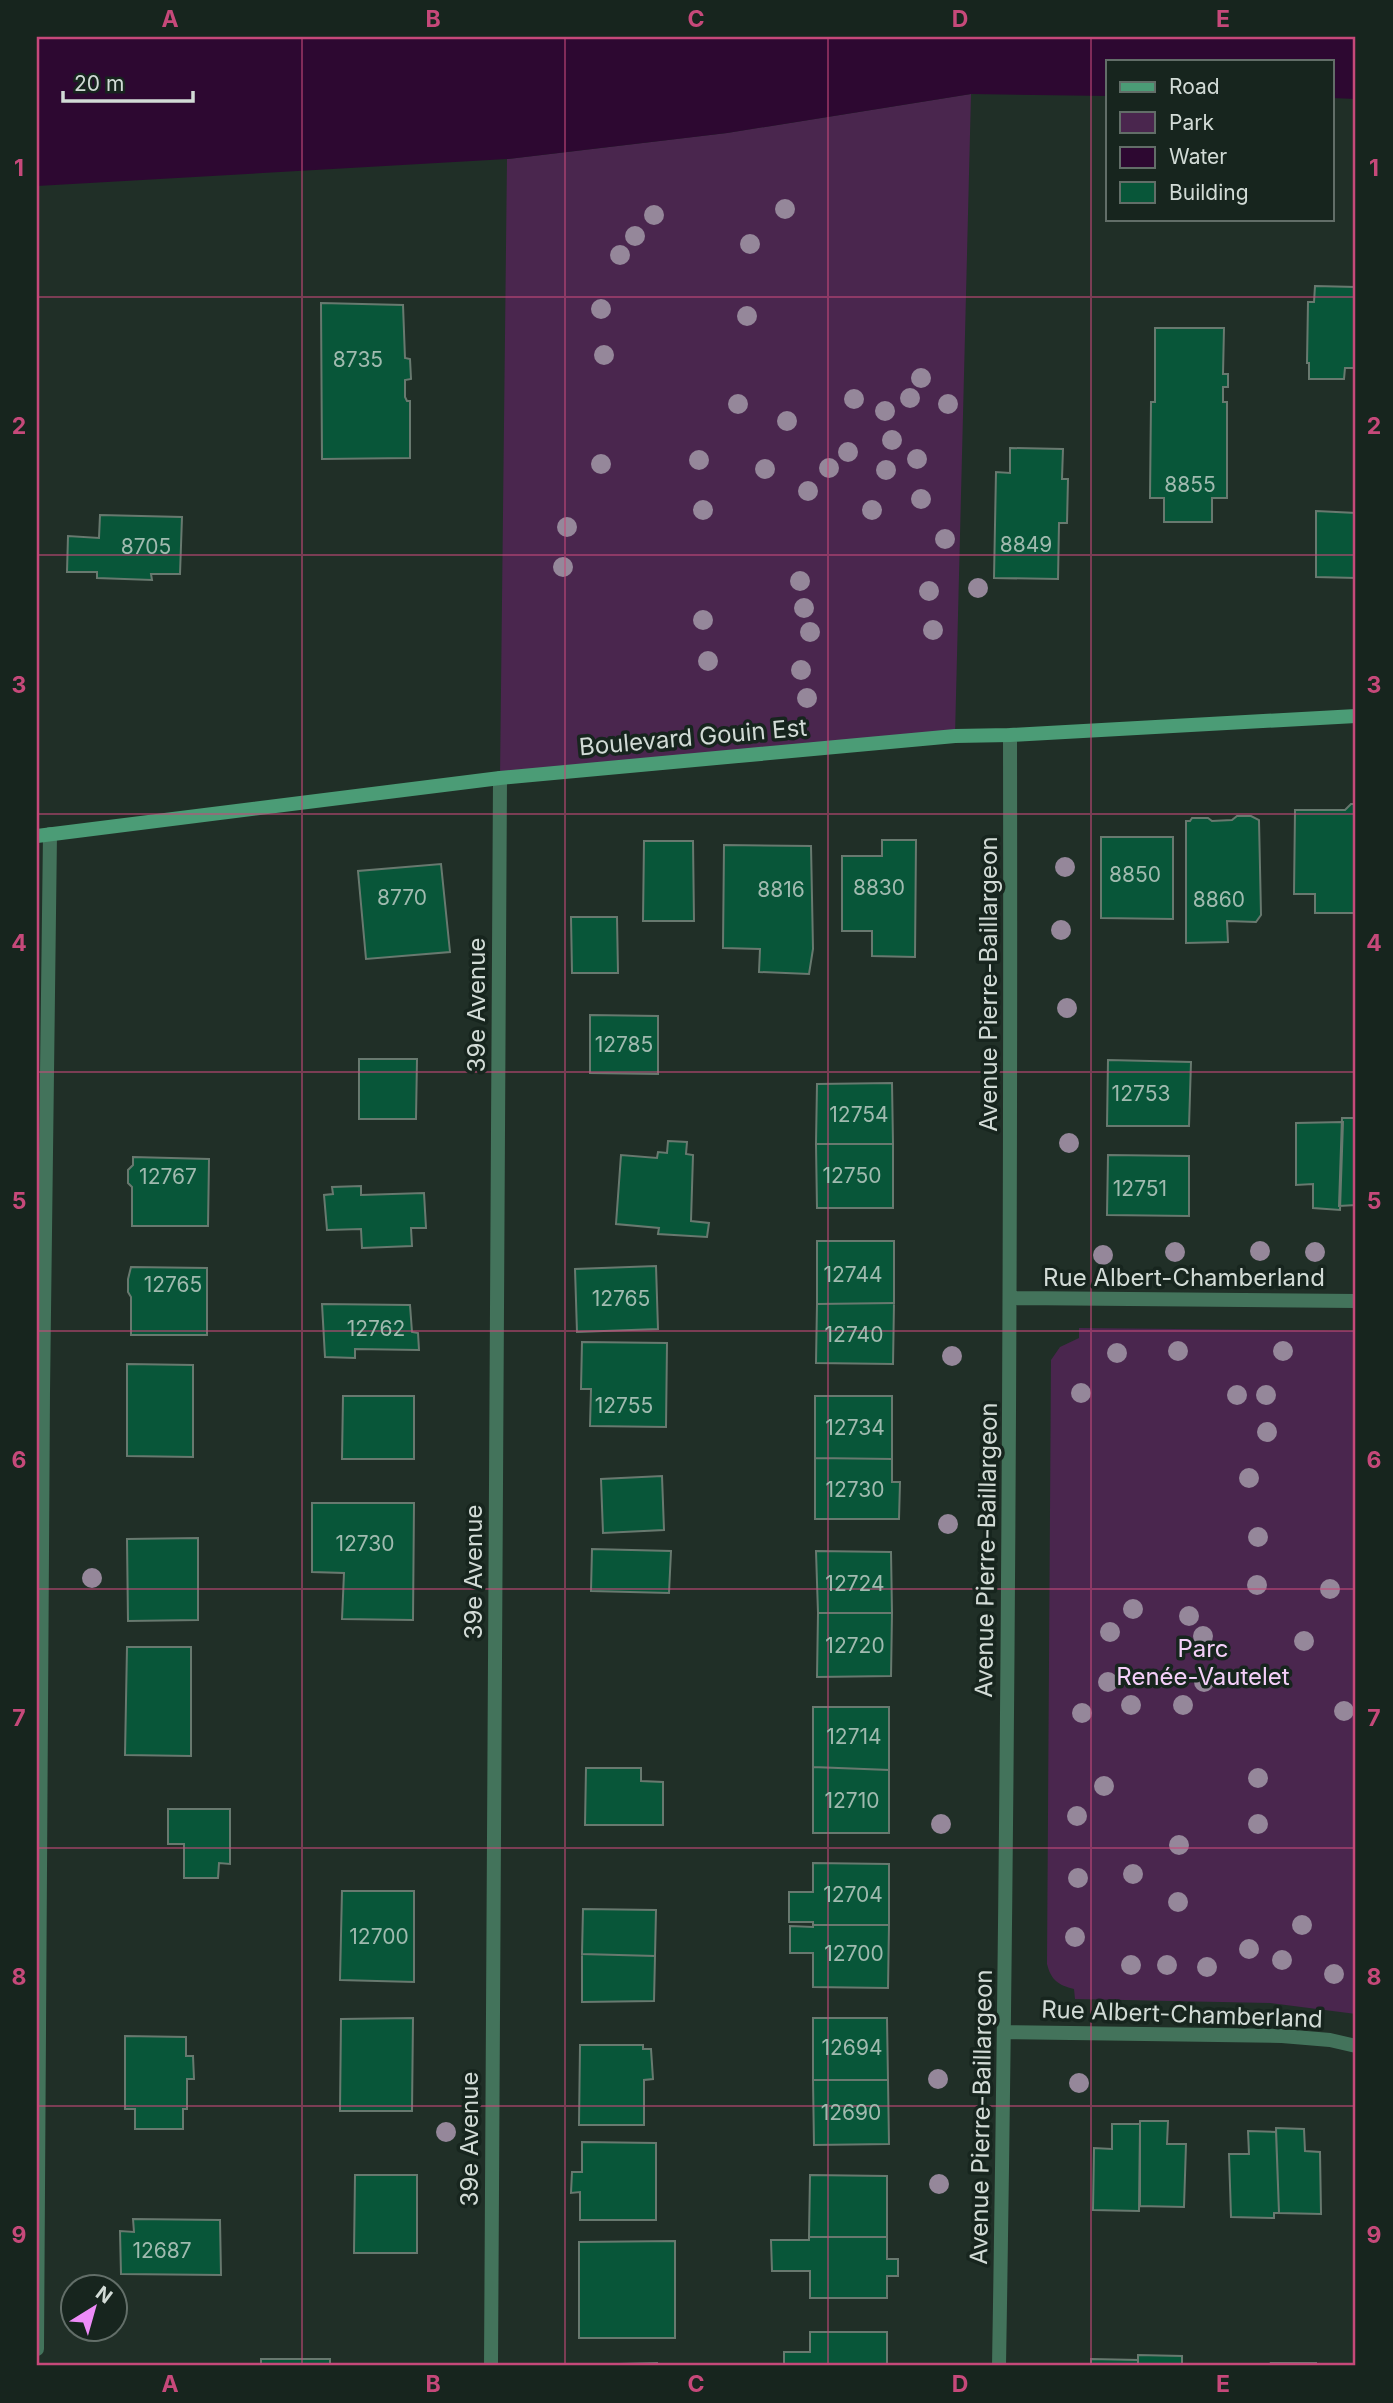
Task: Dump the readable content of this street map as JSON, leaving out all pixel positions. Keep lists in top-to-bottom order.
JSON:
{
  "streets": {
    "street": [
      "Boulevard Gouin Est",
      "Avenue Pierre-Baillargeon",
      "39e Avenue",
      "Rue Albert-Chamberland"
    ]
  },
  "crossings": [
    ["Boulevard Gouin Est", "Avenue Pierre-Baillargeon"],
    ["Boulevard Gouin Est", "39e Avenue"],
    ["Avenue Pierre-Baillargeon", "Rue Albert-Chamberland"]
  ],
  "parks": ["Parc Renée-Vautelet"],
  "house_numbers": [
    "8735",
    "8855",
    "8849",
    "8705",
    "8850",
    "8830",
    "8816",
    "8770",
    "8860",
    "12785",
    "12753",
    "12754",
    "12750",
    "12767",
    "12751",
    "12744",
    "12765",
    "12765",
    "12762",
    "12740",
    "12755",
    "12734",
    "12730",
    "12730",
    "12724",
    "12720",
    "12714",
    "12710",
    "12704",
    "12700",
    "12700",
    "12694",
    "12690",
    "12687"
  ],
  "legend": [
    "Road",
    "Park",
    "Water",
    "Building"
  ],
  "scale_bar": "20 m",
  "north": "top right",
  "grid": {
    "columns": [
      "A",
      "B",
      "C",
      "D",
      "E"
    ],
    "rows": [
      "1",
      "2",
      "3",
      "4",
      "5",
      "6",
      "7",
      "8",
      "9"
    ]
  }
}
